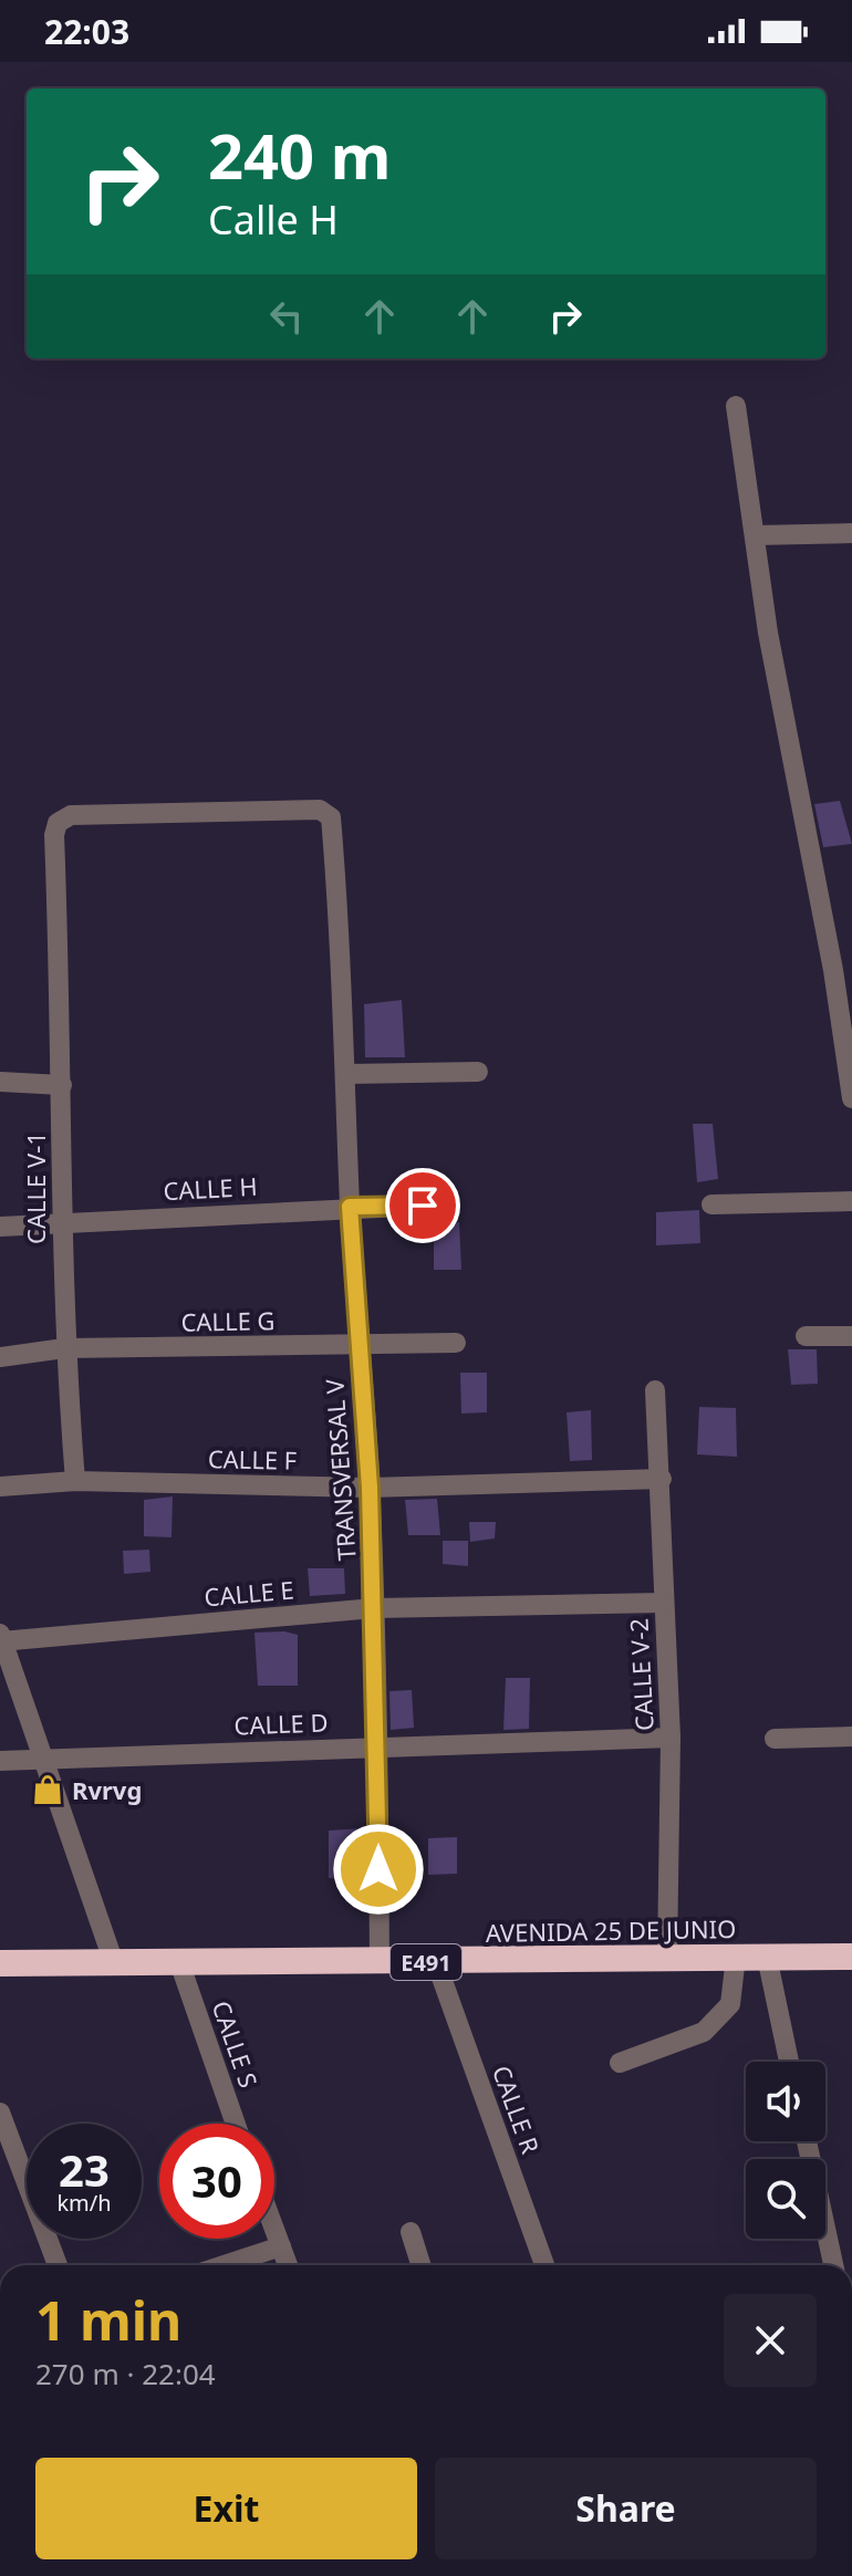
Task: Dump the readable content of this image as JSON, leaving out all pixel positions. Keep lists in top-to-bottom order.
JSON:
{
  "streets": {
    "highway": ["AVENIDA 25 DE JUNIO", "E491"],
    "street": [
      "CALLE V-1",
      "CALLE H",
      "CALLE G",
      "CALLE F",
      "TRANSVERSAL V",
      "CALLE E",
      "CALLE V-2",
      "CALLE D",
      "CALLE S",
      "CALLE R"
    ]
  },
  "crossings": [
    ["CALLE V-1", "CALLE H"],
    ["CALLE V-1", "CALLE G"],
    ["CALLE V-1", "CALLE F"],
    ["CALLE V-1", "TRANSVERSAL V"],
    ["CALLE H", "TRANSVERSAL V"],
    ["CALLE G", "TRANSVERSAL V"],
    ["CALLE F", "TRANSVERSAL V"],
    ["CALLE F", "CALLE V-2"],
    ["TRANSVERSAL V", "CALLE E"],
    ["TRANSVERSAL V", "CALLE D"],
    ["TRANSVERSAL V", "AVENIDA 25 DE JUNIO"],
    ["CALLE E", "CALLE V-2"],
    ["CALLE V-2", "CALLE D"],
    ["CALLE V-2", "AVENIDA 25 DE JUNIO"],
    ["AVENIDA 25 DE JUNIO", "CALLE S"],
    ["AVENIDA 25 DE JUNIO", "CALLE R"]
  ],
  "places": {
    "shop": ["Rvrvg"]
  },
  "page": {
    "status": "22:03",
    "turn": ["240 m", "Calle H"],
    "speed": "23 km/h",
    "limit": "30",
    "heading": ["1 min", "270 m · 22:04"],
    "buttons": ["Exit", "Share"]
  }
}
